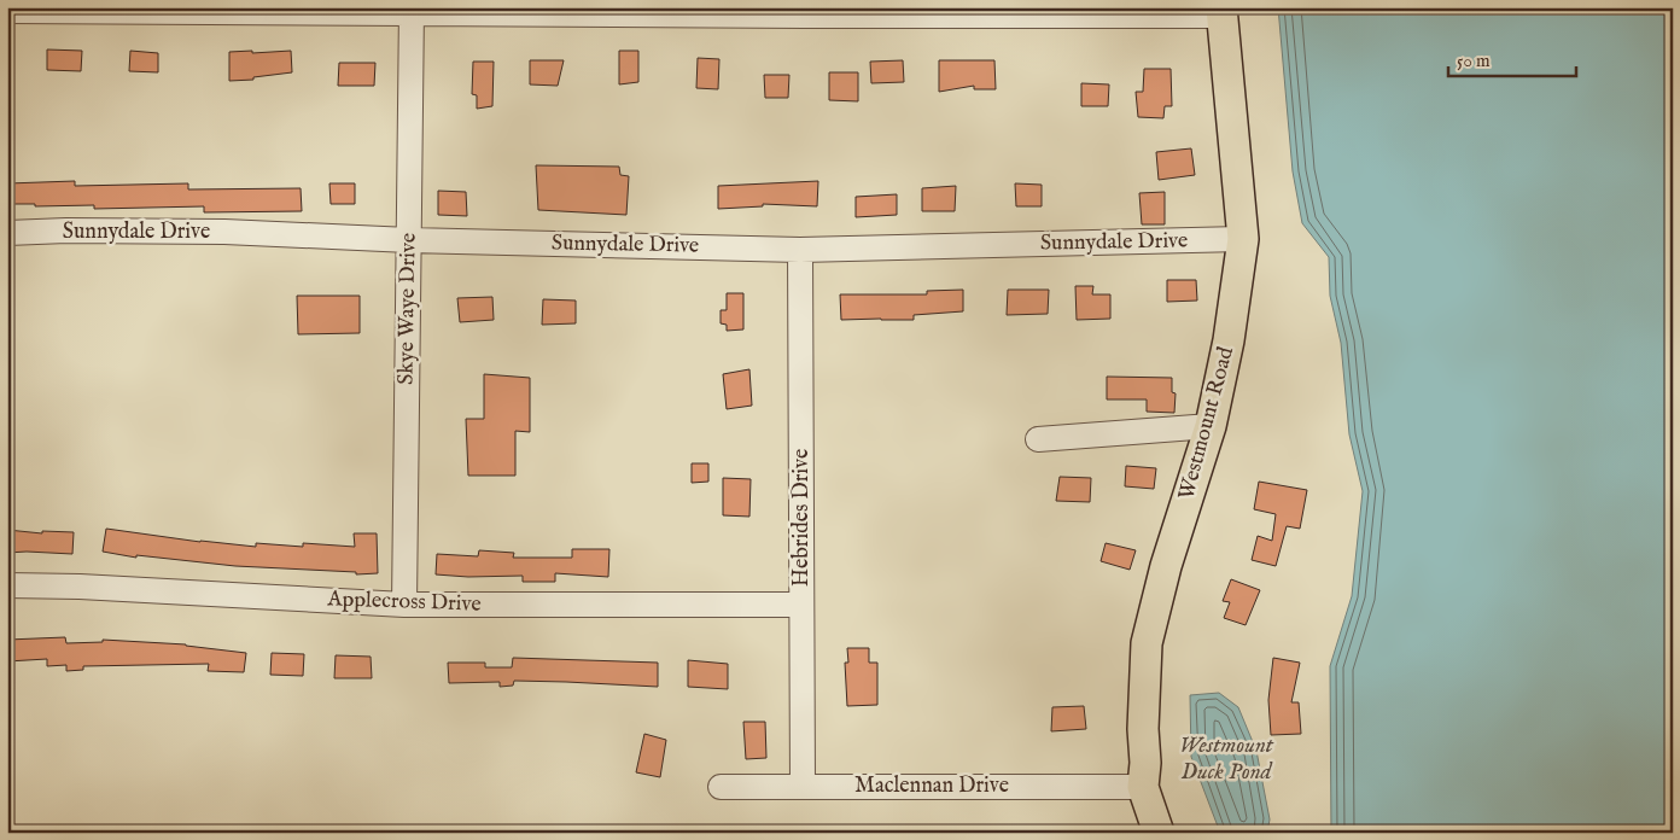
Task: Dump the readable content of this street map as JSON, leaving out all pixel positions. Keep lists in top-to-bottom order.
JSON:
{
  "streets": {
    "main road": ["Westmount Road"],
    "street": [
      "Sunnydale Drive",
      "Skye Waye Drive",
      "Hebrides Drive",
      "Applecross Drive",
      "Maclennan Drive"
    ]
  },
  "crossings": [
    ["Sunnydale Drive", "Skye Waye Drive"],
    ["Sunnydale Drive", "Westmount Road"],
    ["Sunnydale Drive", "Hebrides Drive"],
    ["Skye Waye Drive", "Applecross Drive"],
    ["Westmount Road", "Maclennan Drive"],
    ["Hebrides Drive", "Applecross Drive"],
    ["Hebrides Drive", "Maclennan Drive"]
  ],
  "water": ["Westmount Duck Pond"],
  "scale_bar": "50 m"
}
